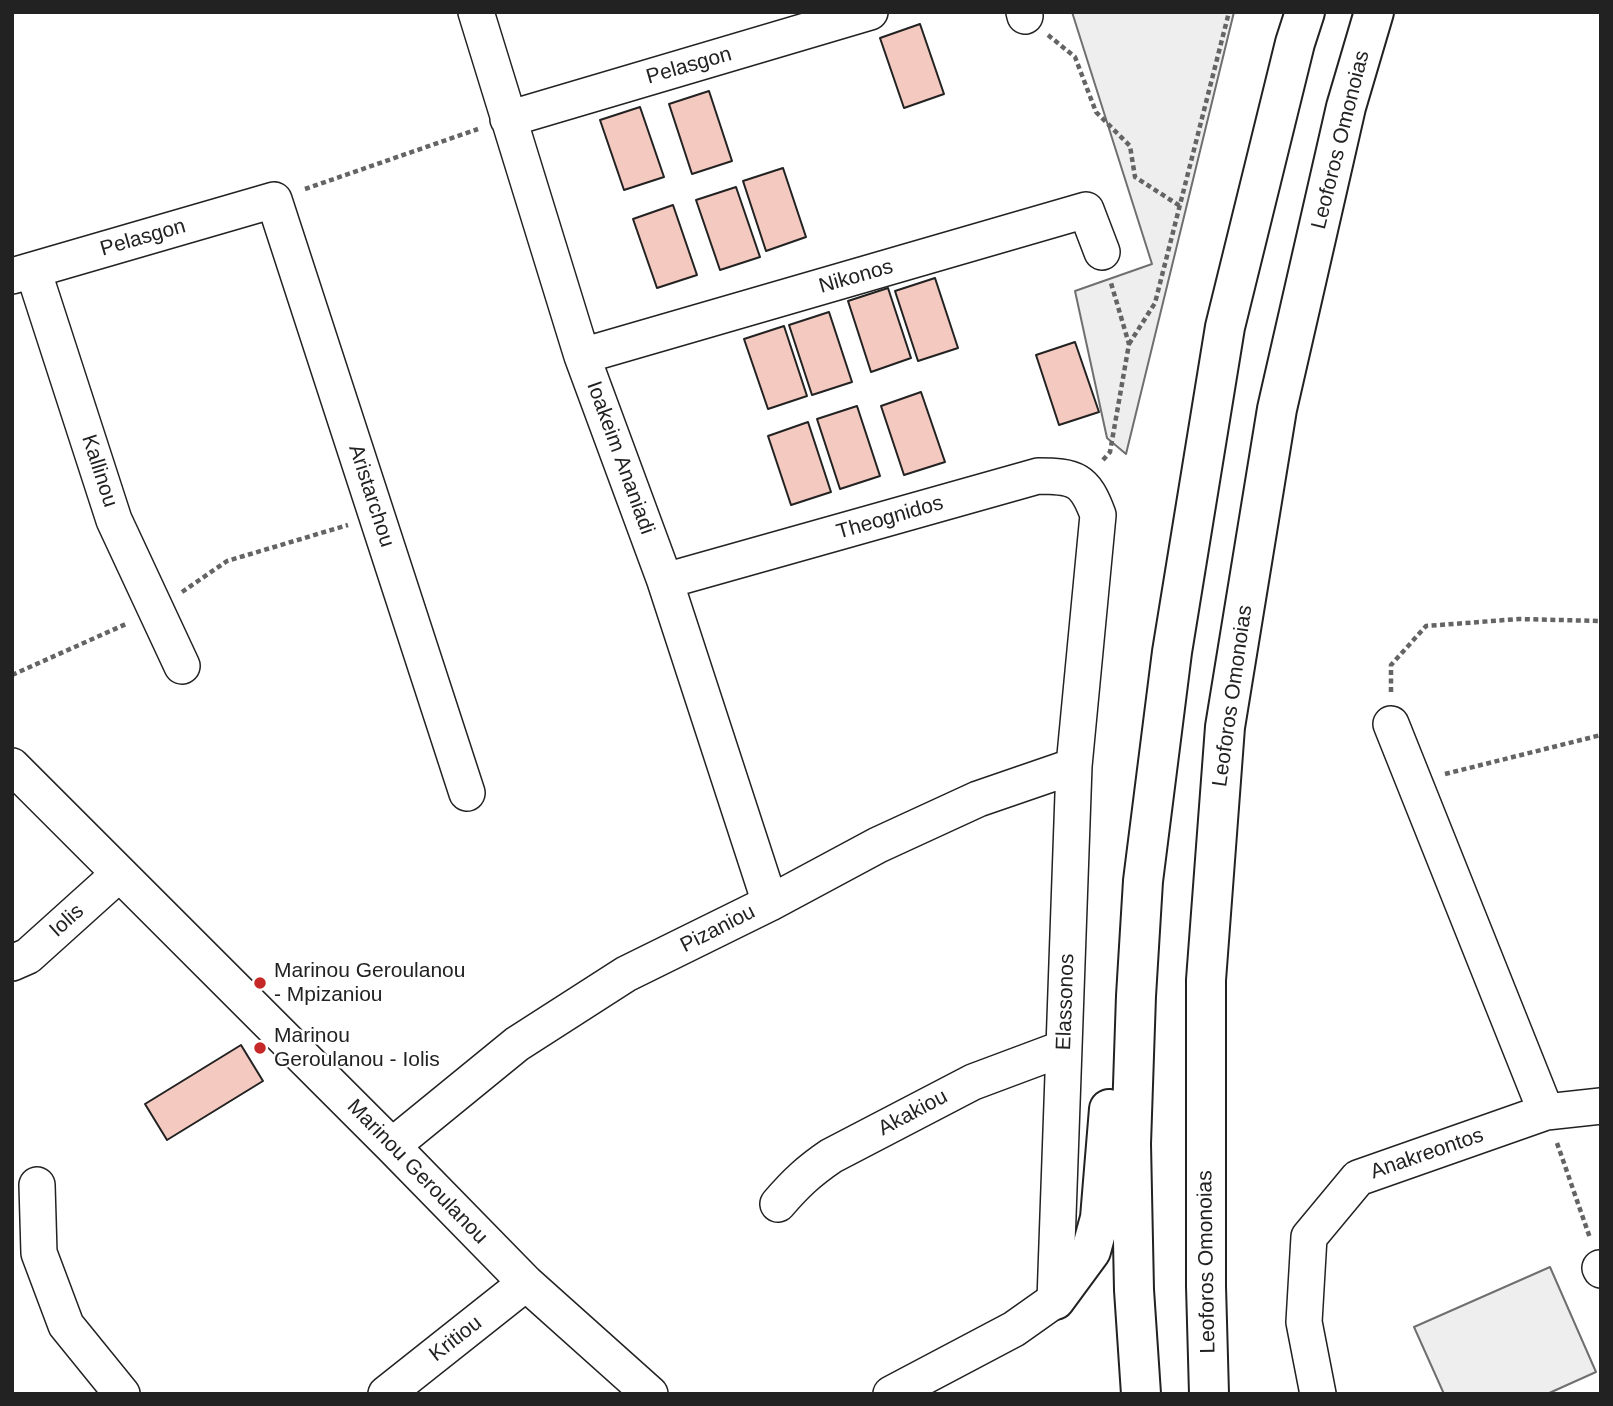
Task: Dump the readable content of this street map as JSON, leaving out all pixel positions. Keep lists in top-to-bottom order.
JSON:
{
  "streets": {
    "main road": ["Leoforos Omonoias"],
    "street": [
      "Pelasgon",
      "Nikonos",
      "Ioakeim Ananiadi",
      "Kallinou",
      "Aristarchou",
      "Theognidos",
      "Iolis",
      "Pizaniou",
      "Elassonos",
      "Akakiou",
      "Anakreontos",
      "Marinou Geroulanou",
      "Kritiou"
    ]
  },
  "crossings": [
    ["Pelasgon", "Ioakeim Ananiadi"],
    ["Pelasgon", "Kallinou"],
    ["Pelasgon", "Aristarchou"],
    ["Nikonos", "Ioakeim Ananiadi"],
    ["Ioakeim Ananiadi", "Theognidos"],
    ["Ioakeim Ananiadi", "Pizaniou"],
    ["Theognidos", "Elassonos"],
    ["Iolis", "Marinou Geroulanou"],
    ["Pizaniou", "Elassonos"],
    ["Pizaniou", "Marinou Geroulanou"],
    ["Elassonos", "Akakiou"],
    ["Marinou Geroulanou", "Kritiou"]
  ],
  "places": ["Marinou Geroulanou - Mpizaniou", "Marinou Geroulanou - Iolis"]
}
